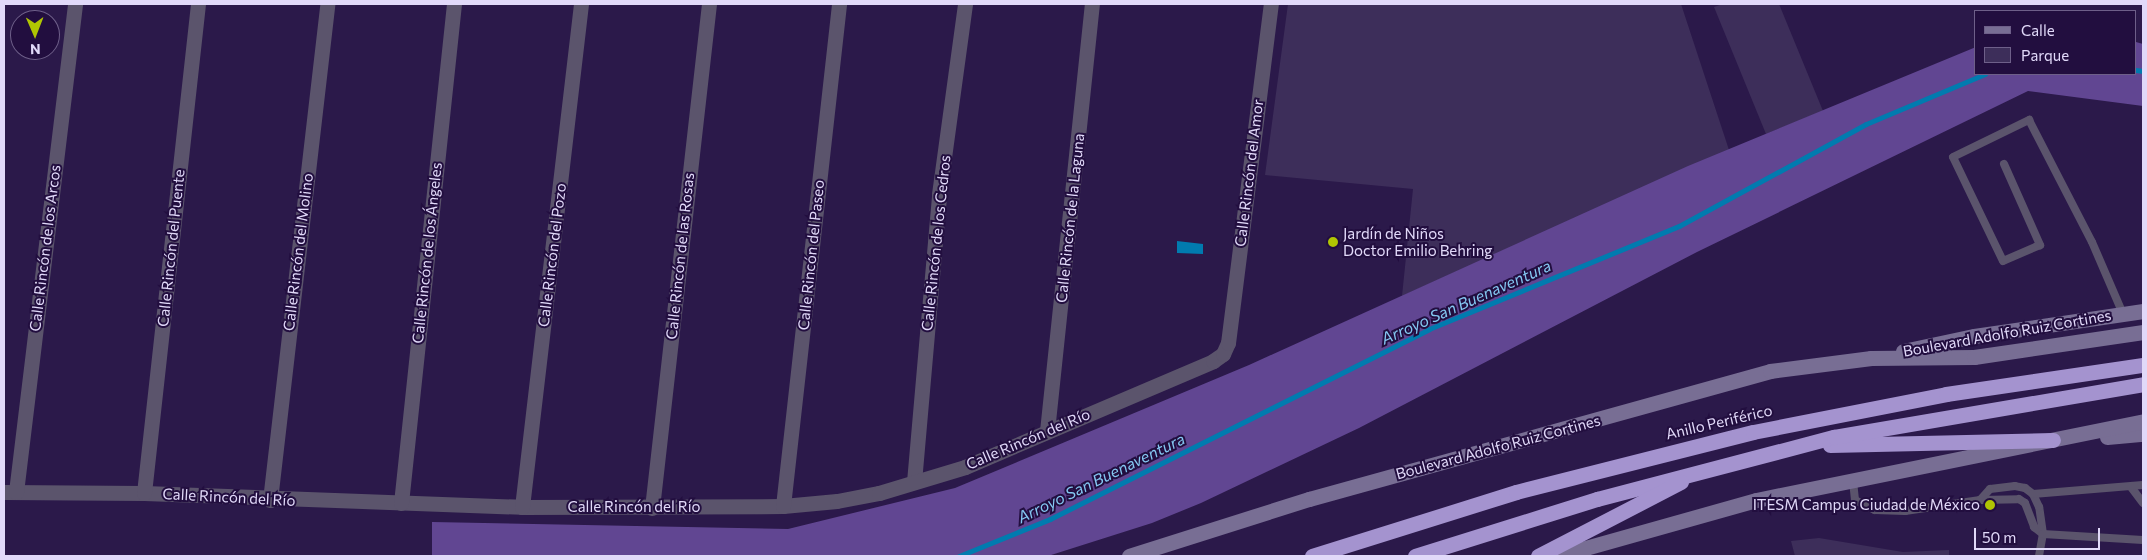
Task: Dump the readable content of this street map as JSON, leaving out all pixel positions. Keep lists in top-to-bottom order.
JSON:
{
  "streets": {
    "highway": ["Anillo Periférico"],
    "main road": ["Boulevard Adolfo Ruiz Cortines"],
    "street": [
      "Calle Rincón del Amor",
      "Calle Rincón de la Laguna",
      "Calle Rincón de los Cedros",
      "Calle Rincón de los Arcos",
      "Calle Rincón del Puente",
      "Calle Rincón del Molino",
      "Calle Rincón de los Ángeles",
      "Calle Rincón del Pozo",
      "Calle Rincón del Paseo",
      "Calle Rincón de las Rosas",
      "Calle Rincón del Río"
    ]
  },
  "crossings": [
    ["Calle Rincón del Amor", "Calle Rincón del Río"],
    ["Calle Rincón de la Laguna", "Calle Rincón del Río"],
    ["Calle Rincón de los Cedros", "Calle Rincón del Río"],
    ["Calle Rincón de los Arcos", "Calle Rincón del Río"],
    ["Calle Rincón del Puente", "Calle Rincón del Río"],
    ["Calle Rincón del Molino", "Calle Rincón del Río"],
    ["Calle Rincón de los Ángeles", "Calle Rincón del Río"],
    ["Calle Rincón del Pozo", "Calle Rincón del Río"],
    ["Calle Rincón del Paseo", "Calle Rincón del Río"],
    ["Calle Rincón de las Rosas", "Calle Rincón del Río"]
  ],
  "water": ["Arroyo San Buenaventura"],
  "places": ["Jardín de Niños Doctor Emilio Behring", "ITESM Campus Ciudad de México"],
  "legend": ["Calle", "Parque"],
  "scale_bar": "50 m",
  "north": "bottom"
}
